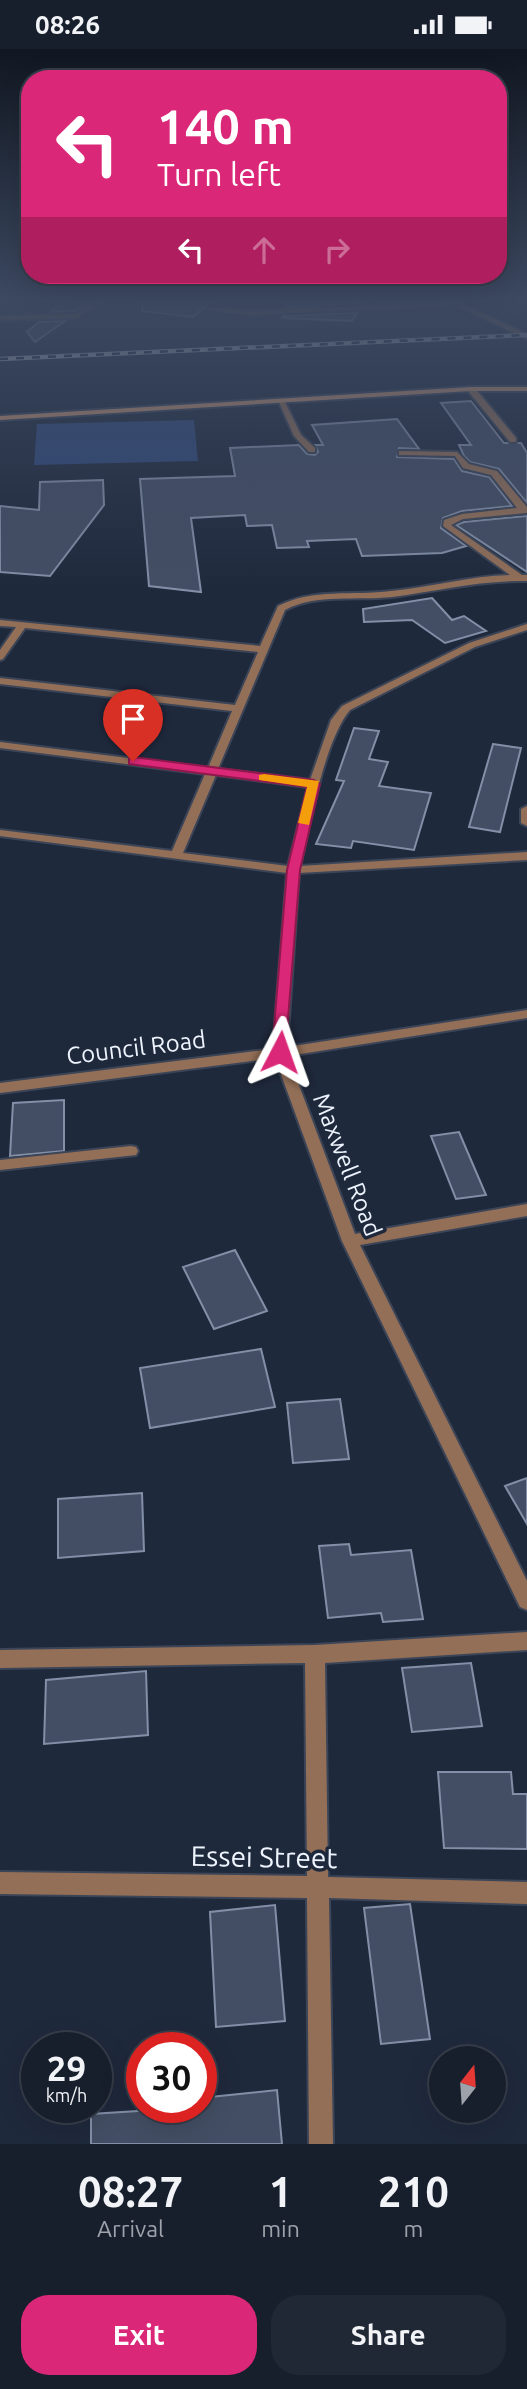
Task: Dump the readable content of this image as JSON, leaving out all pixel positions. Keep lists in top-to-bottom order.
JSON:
{
  "streets": {
    "street": ["Council Road", "Maxwell Road", "Essei Street"]
  },
  "crossings": [
    ["Council Road", "Maxwell Road"]
  ],
  "north": "top",
  "page": {
    "status": "08:26",
    "turn": ["140 m", "Turn left"],
    "speed": "29 km/h",
    "limit": "30",
    "eta": [
      "08:27",
      "Arrival",
      "1",
      "min",
      "210",
      "m"
    ],
    "buttons": ["Exit", "Share"]
  }
}
